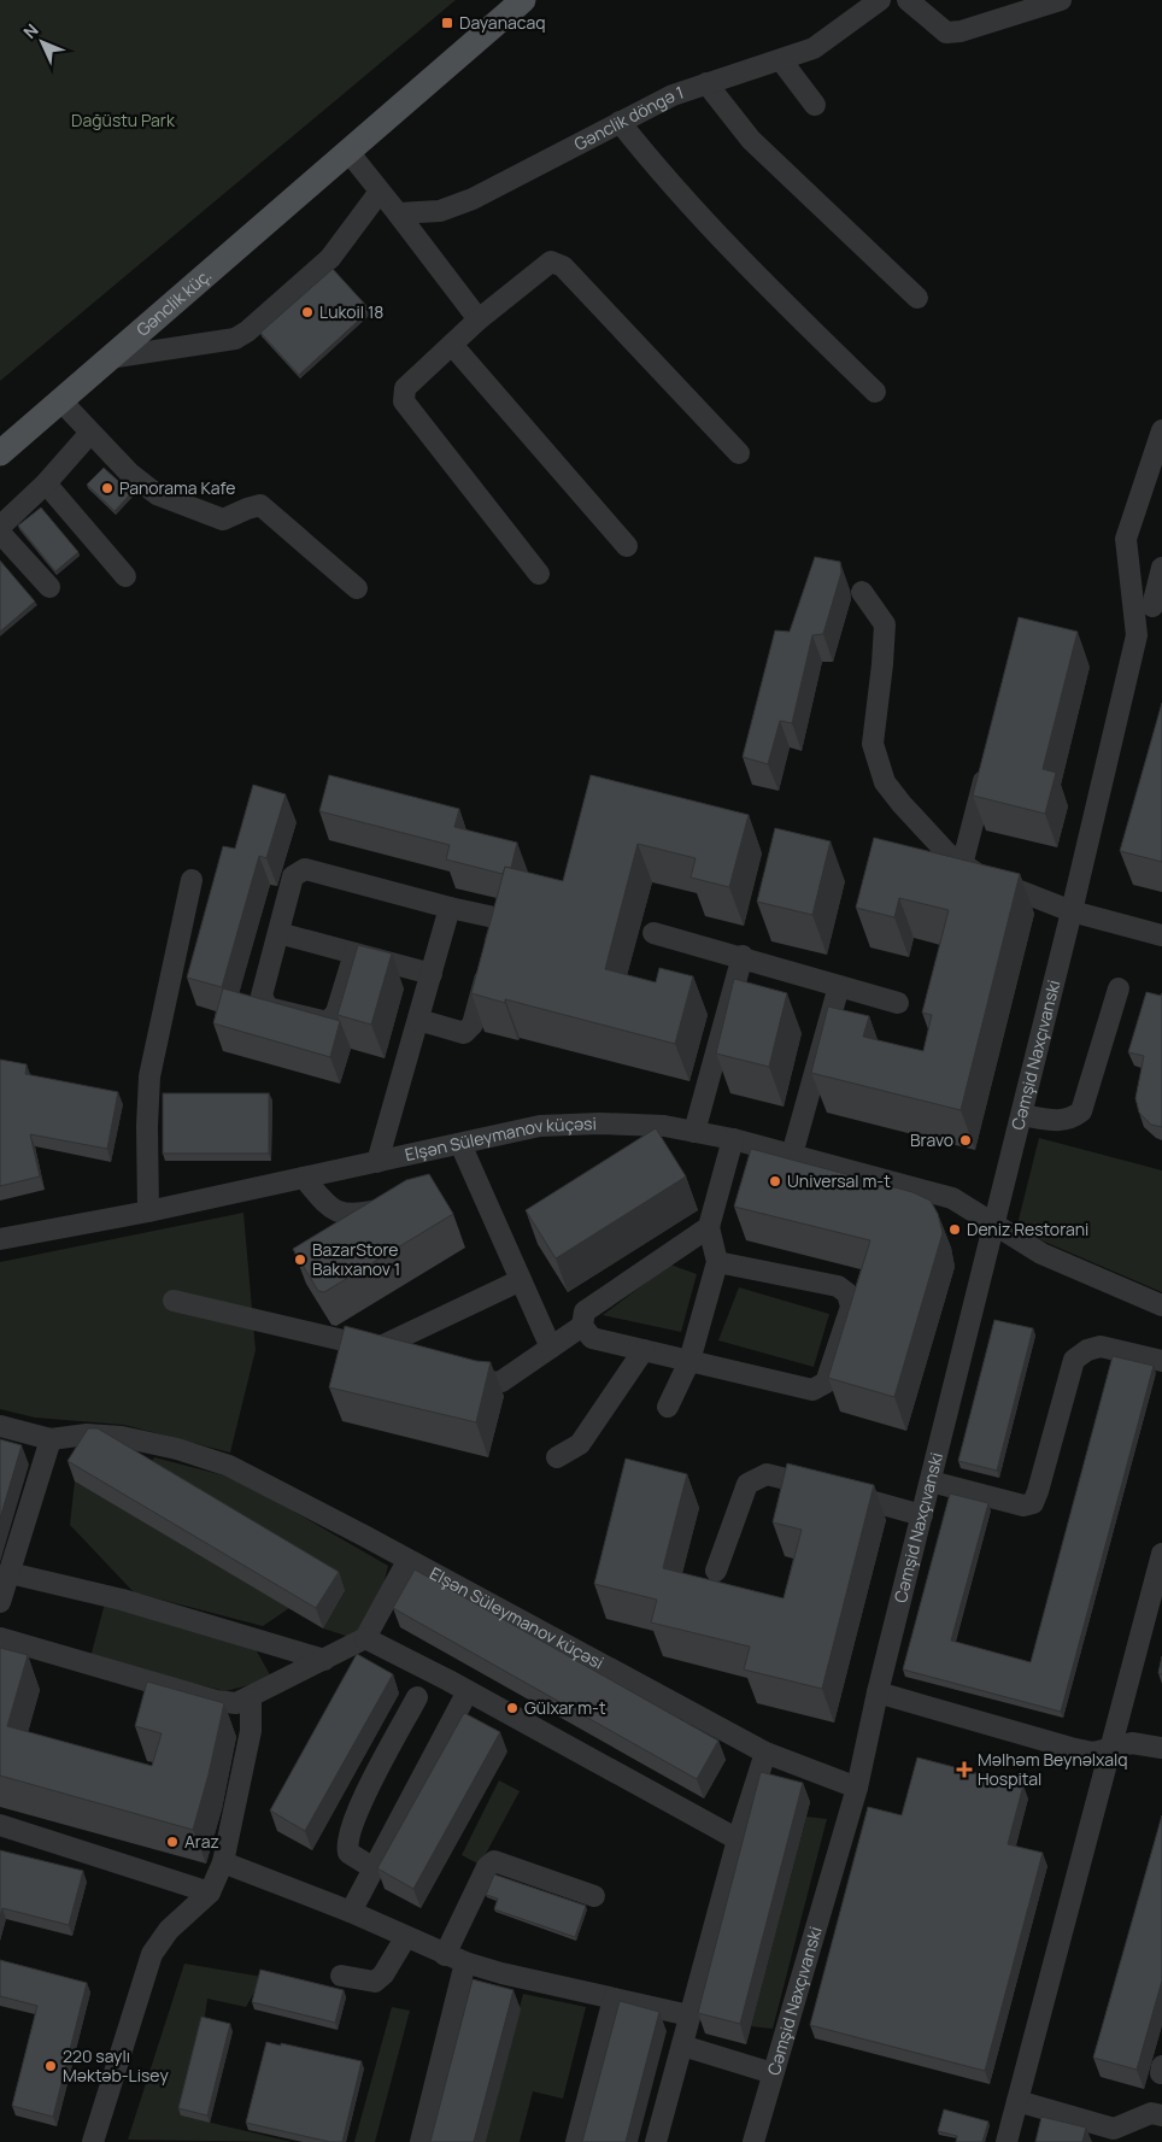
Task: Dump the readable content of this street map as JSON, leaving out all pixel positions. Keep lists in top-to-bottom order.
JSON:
{
  "streets": {
    "main road": ["Gənclik küç."],
    "street": ["Gənclik döngə 1", "Cəmşid Naxçıvanski", "Elşən Süleymanov küçəsi"]
  },
  "crossings": [
    ["Cəmşid Naxçıvanski", "Elşən Süleymanov küçəsi"]
  ],
  "parks": ["Dağüstu Park"],
  "places": {
    "transit": ["Dayanacaq"],
    "other": [
      "Lukoil 18",
      "Panorama Kafe",
      "Bravo",
      "Universal m-t",
      "Deniz Restorani",
      "BazarStore Bakıxanov 1",
      "Gülxar m-t",
      "Araz",
      "220 saylı Məktəb-Lisey"
    ],
    "health": ["Məlhəm Beynəlxalq Hospital"]
  },
  "north": "top left"
}
